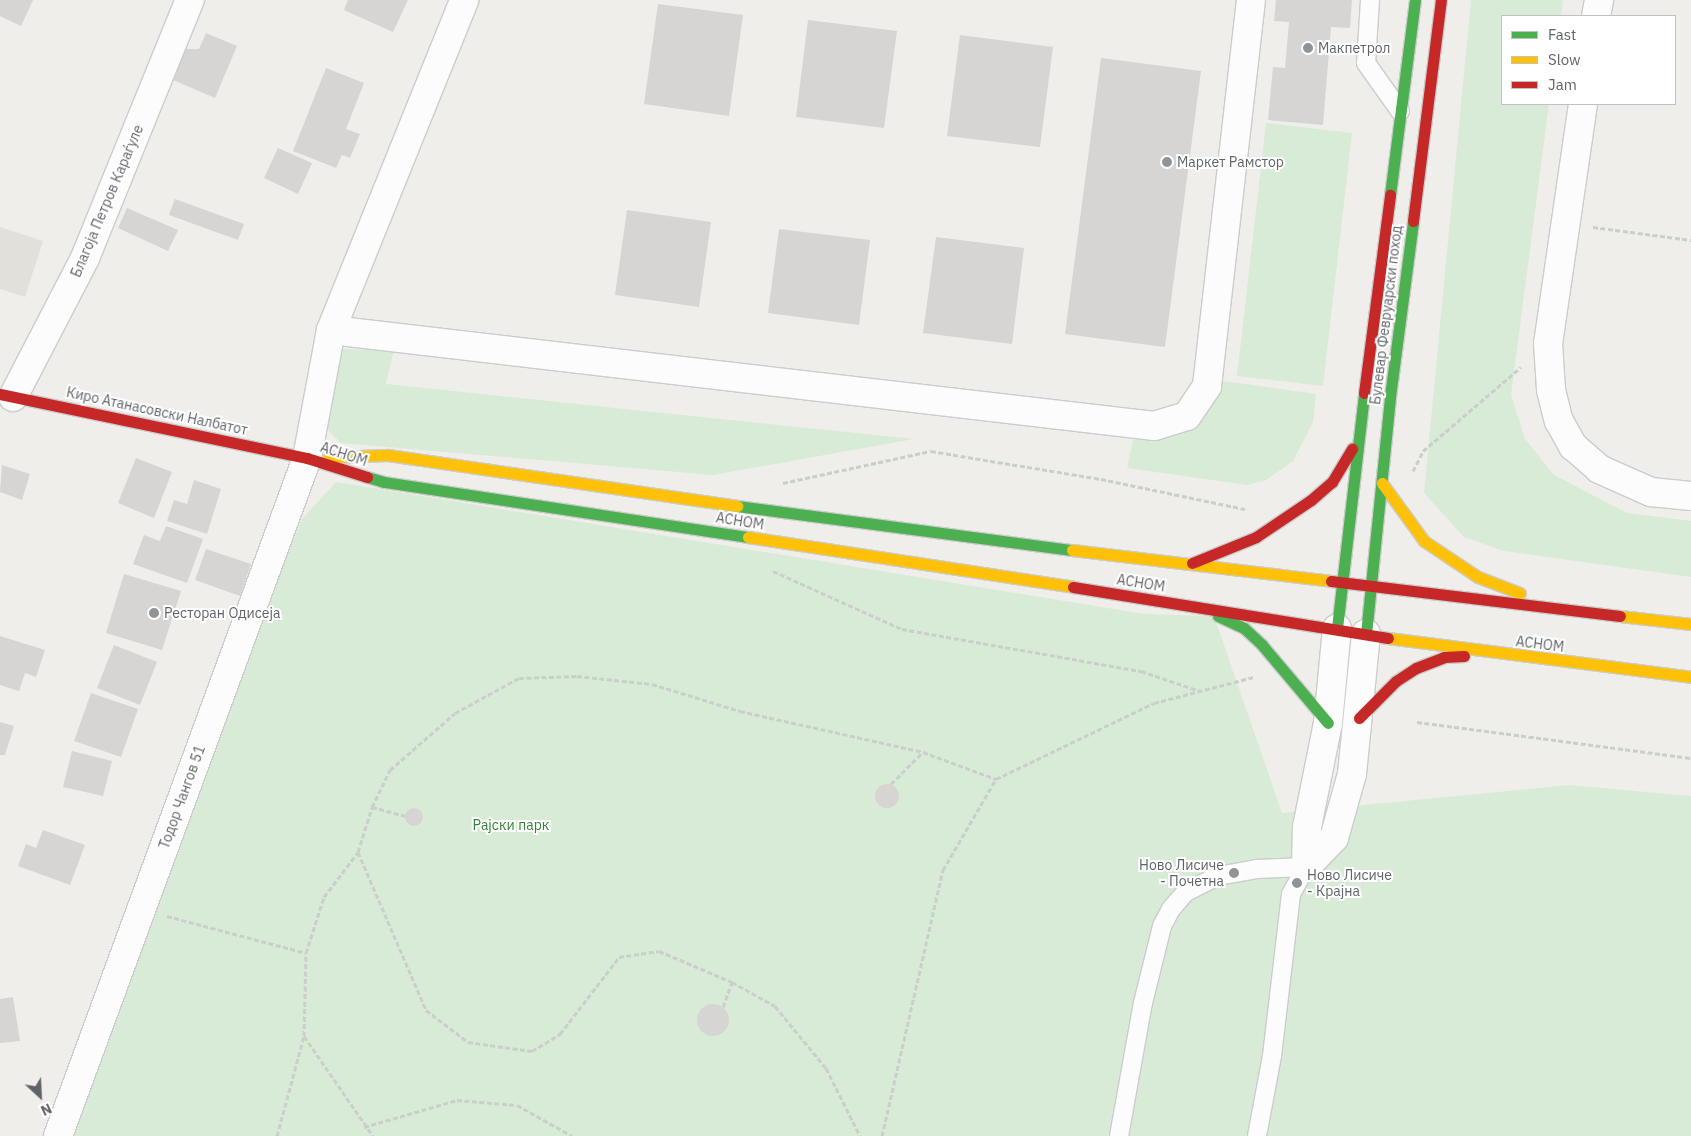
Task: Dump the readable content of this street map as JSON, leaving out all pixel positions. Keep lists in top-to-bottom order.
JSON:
{
  "streets": {
    "street": [
      "Благоја Петров Караѓуле",
      "Булевар Февруарски поход",
      "Киро Атанасовски Налбатот",
      "АСНОМ",
      "Тодор Чангов 51"
    ]
  },
  "crossings": [
    ["Благоја Петров Караѓуле", "Киро Атанасовски Налбатот"],
    ["Булевар Февруарски поход", "АСНОМ"],
    ["Киро Атанасовски Налбатот", "АСНОМ"],
    ["Киро Атанасовски Налбатот", "Тодор Чангов 51"],
    ["АСНОМ", "Тодор Чангов 51"]
  ],
  "parks": ["Рајски парк"],
  "places": [
    "Макпетрол",
    "Маркет Рамстор",
    "Ресторан Одисеја",
    "Ново Лисиче - Почетна",
    "Ново Лисиче - Крајна"
  ],
  "legend": ["Fast", "Slow", "Jam"],
  "north": "bottom right"
}
